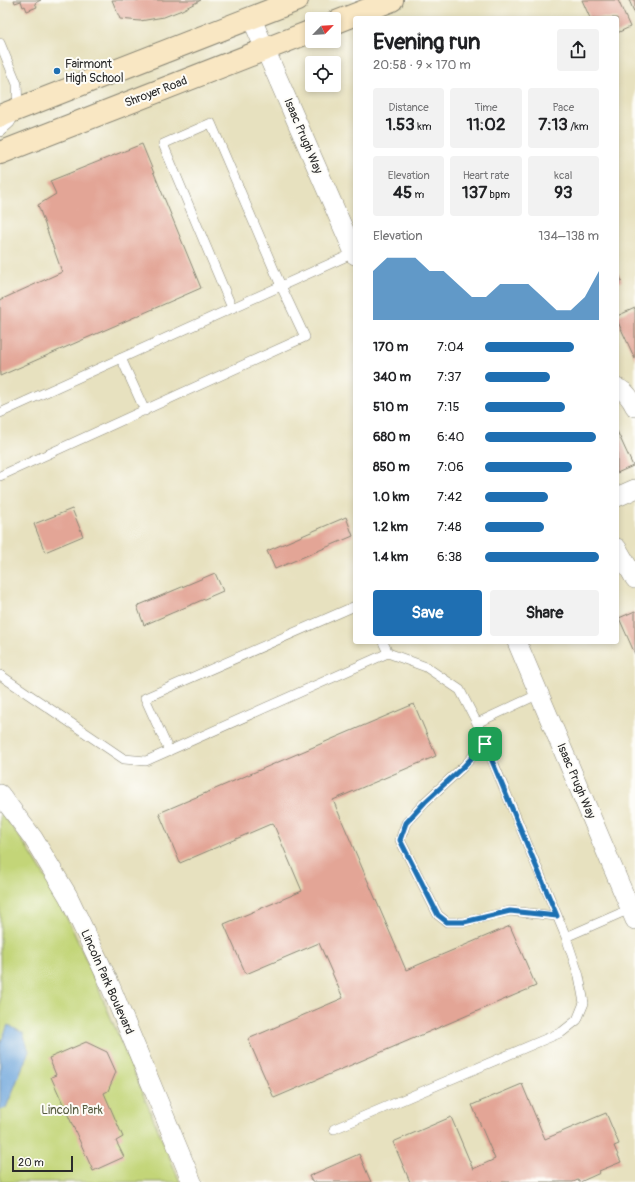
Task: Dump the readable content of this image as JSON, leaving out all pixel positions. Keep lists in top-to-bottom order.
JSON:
{
  "streets": {
    "main road": ["Shroyer Road"],
    "street": ["Isaac Prugh Way", "Lincoln Park Boulevard"]
  },
  "crossings": [
    ["Shroyer Road", "Isaac Prugh Way"]
  ],
  "parks": ["Lincoln Park"],
  "places": ["Fairmont High School"],
  "scale_bar": "20 m",
  "north": "top right",
  "page": {
    "heading": ["Evening run", "20:58 · 9 × 170 m"],
    "stats": [
      ["Distance", "1.53 km"],
      ["Time", "11:02"],
      ["Pace", "7:13 /km"],
      ["Elevation", "45 m"],
      ["Heart rate", "137 bpm"],
      ["kcal", "93"]
    ],
    "chart": ["Elevation", "134–138 m"],
    "list": [
      {
        "name": "170 m",
        "note": "7:04"
      },
      {
        "name": "340 m",
        "note": "7:37"
      },
      {
        "name": "510 m",
        "note": "7:15"
      },
      {
        "name": "680 m",
        "note": "6:40"
      },
      {
        "name": "850 m",
        "note": "7:06"
      },
      {
        "name": "1.0 km",
        "note": "7:42"
      },
      {
        "name": "1.2 km",
        "note": "7:48"
      },
      {
        "name": "1.4 km",
        "note": "6:38"
      }
    ],
    "buttons": ["Save", "Share"],
    "scale": "20 m"
  }
}
